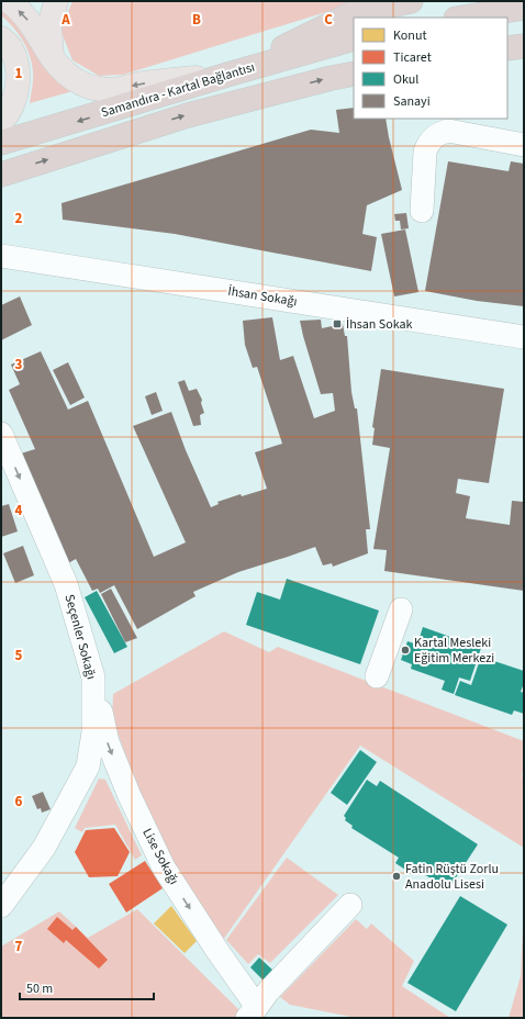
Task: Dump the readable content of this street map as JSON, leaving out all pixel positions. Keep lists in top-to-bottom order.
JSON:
{
  "streets": {
    "highway": ["Samandıra - Kartal Bağlantısı"],
    "street": ["İhsan Sokağı", "Seçenler Sokağı", "Lise Sokağı"]
  },
  "crossings": [
    ["Seçenler Sokağı", "Lise Sokağı"]
  ],
  "one_way": ["Seçenler Sokağı", "Lise Sokağı"],
  "places": {
    "transit": ["İhsan Sokak"],
    "other": ["Kartal Mesleki Eğitim Merkezi", "Fatin Rüştü Zorlu Anadolu Lisesi"]
  },
  "legend": [
    "Konut",
    "Ticaret",
    "Okul",
    "Sanayi"
  ],
  "scale_bar": "50 m",
  "grid": {
    "columns": ["A", "B", "C"],
    "rows": [
      "1",
      "2",
      "3",
      "4",
      "5",
      "6",
      "7"
    ]
  }
}
